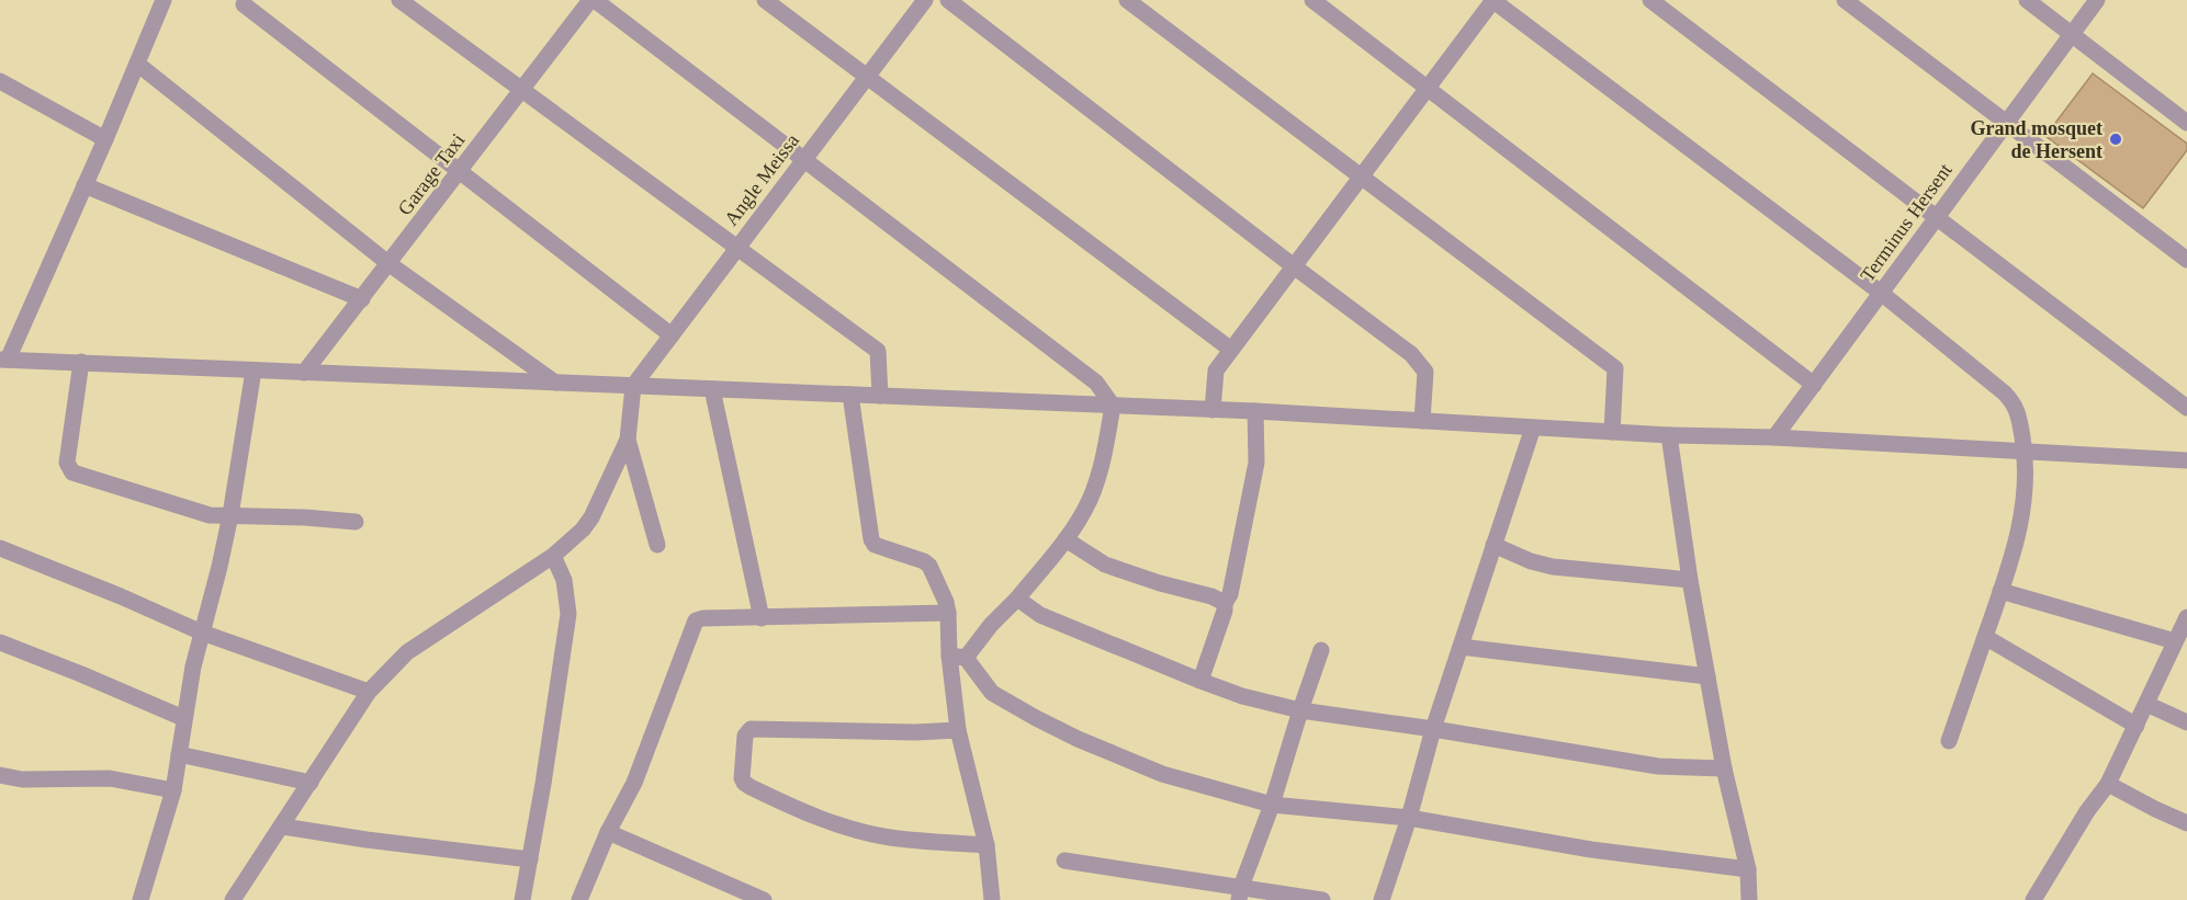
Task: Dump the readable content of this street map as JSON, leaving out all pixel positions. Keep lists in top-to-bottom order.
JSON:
{
  "streets": {
    "street": ["Garage Taxi", "Angle Meissa", "Terminus Hersent"]
  },
  "places": ["Grand mosquet de Hersent"]
}
